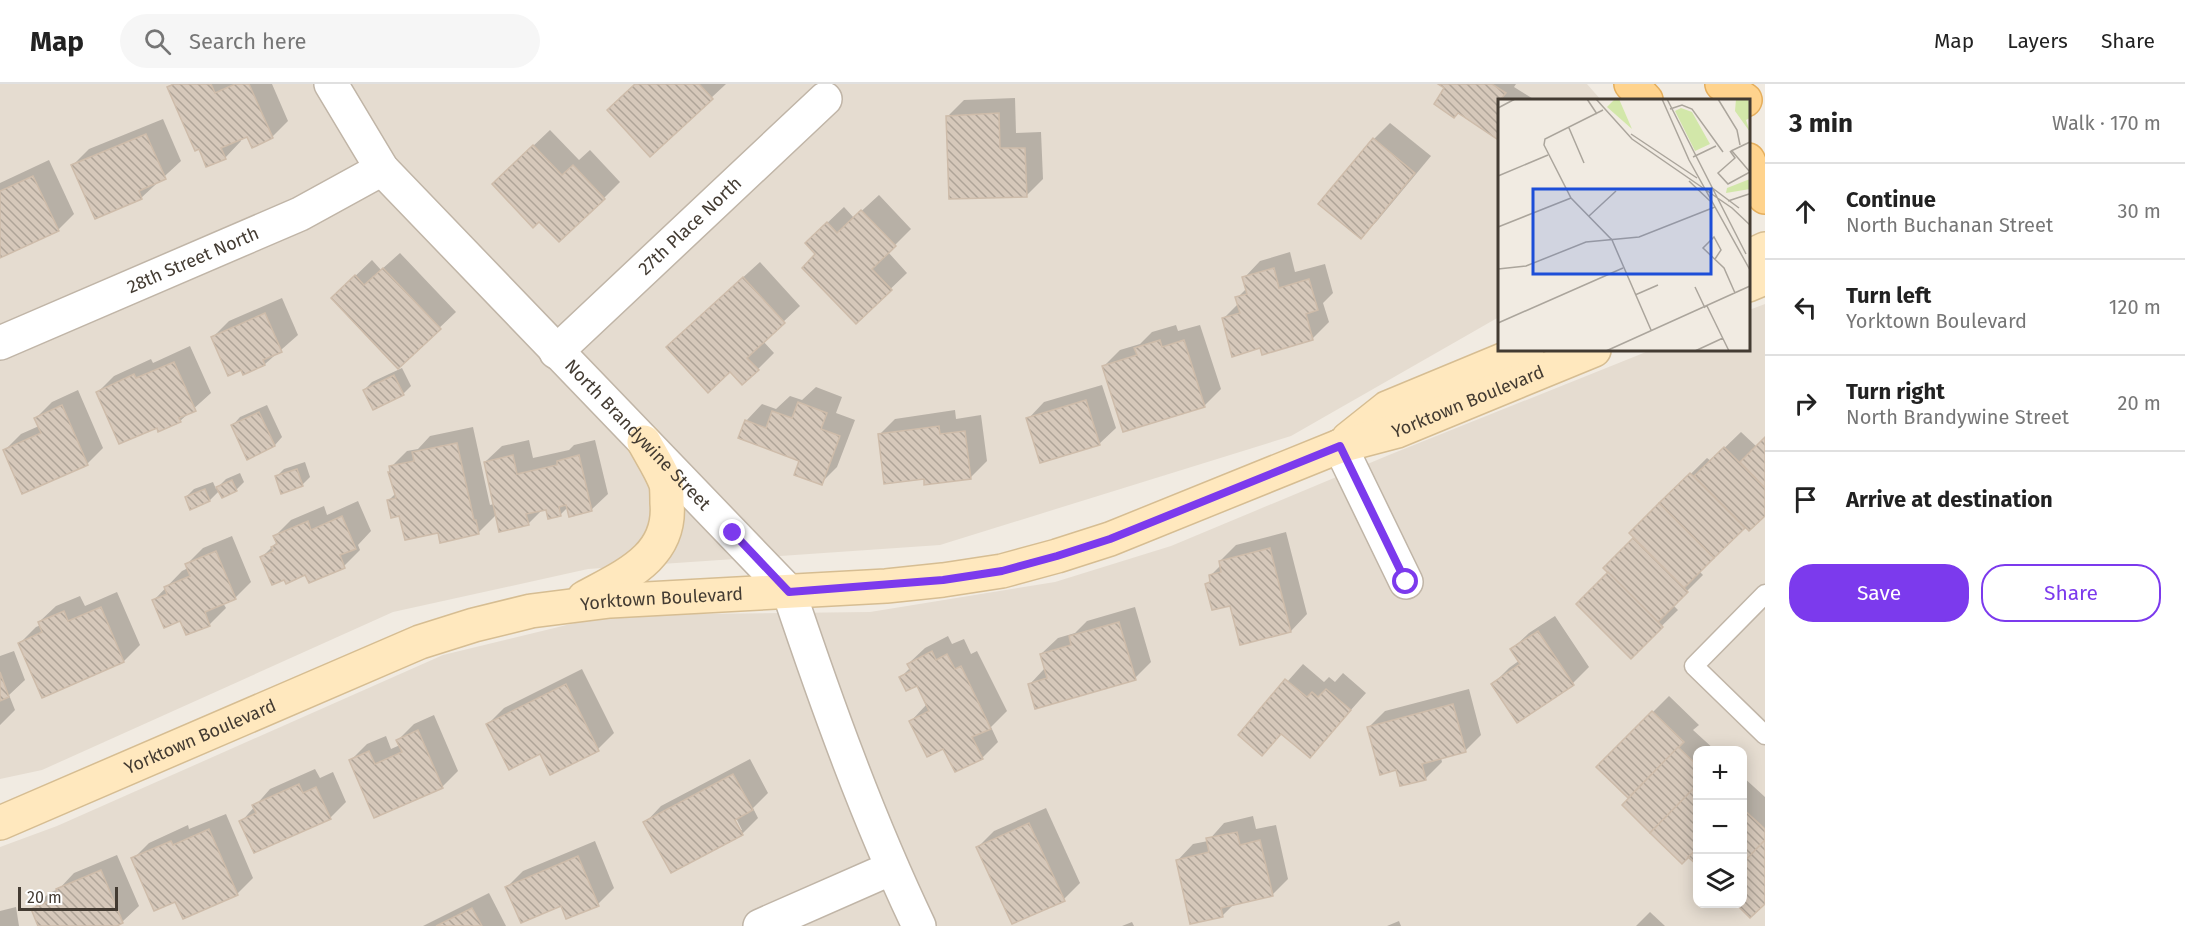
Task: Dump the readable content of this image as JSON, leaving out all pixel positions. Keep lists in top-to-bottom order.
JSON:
{
  "streets": {
    "street": [
      "27th Place North",
      "28th Street North",
      "Yorktown Boulevard",
      "North Brandywine Street"
    ]
  },
  "crossings": [
    ["27th Place North", "North Brandywine Street"],
    ["28th Street North", "North Brandywine Street"],
    ["Yorktown Boulevard", "North Brandywine Street"]
  ],
  "scale_bar": "20 m",
  "page": {
    "header": "Map",
    "search": "Search here",
    "nav": ["Map", "Layers", "Share"],
    "heading": ["3 min", "Walk · 170 m"],
    "list": [
      ["Continue", "North Buchanan Street", "30 m"],
      ["Turn left", "Yorktown Boulevard", "120 m"],
      ["Turn right", "North Brandywine Street", "20 m"],
      "Arrive at destination"
    ],
    "buttons": ["Save", "Share"],
    "map_buttons": ["+", "−"],
    "scale": "20 m"
  }
}
